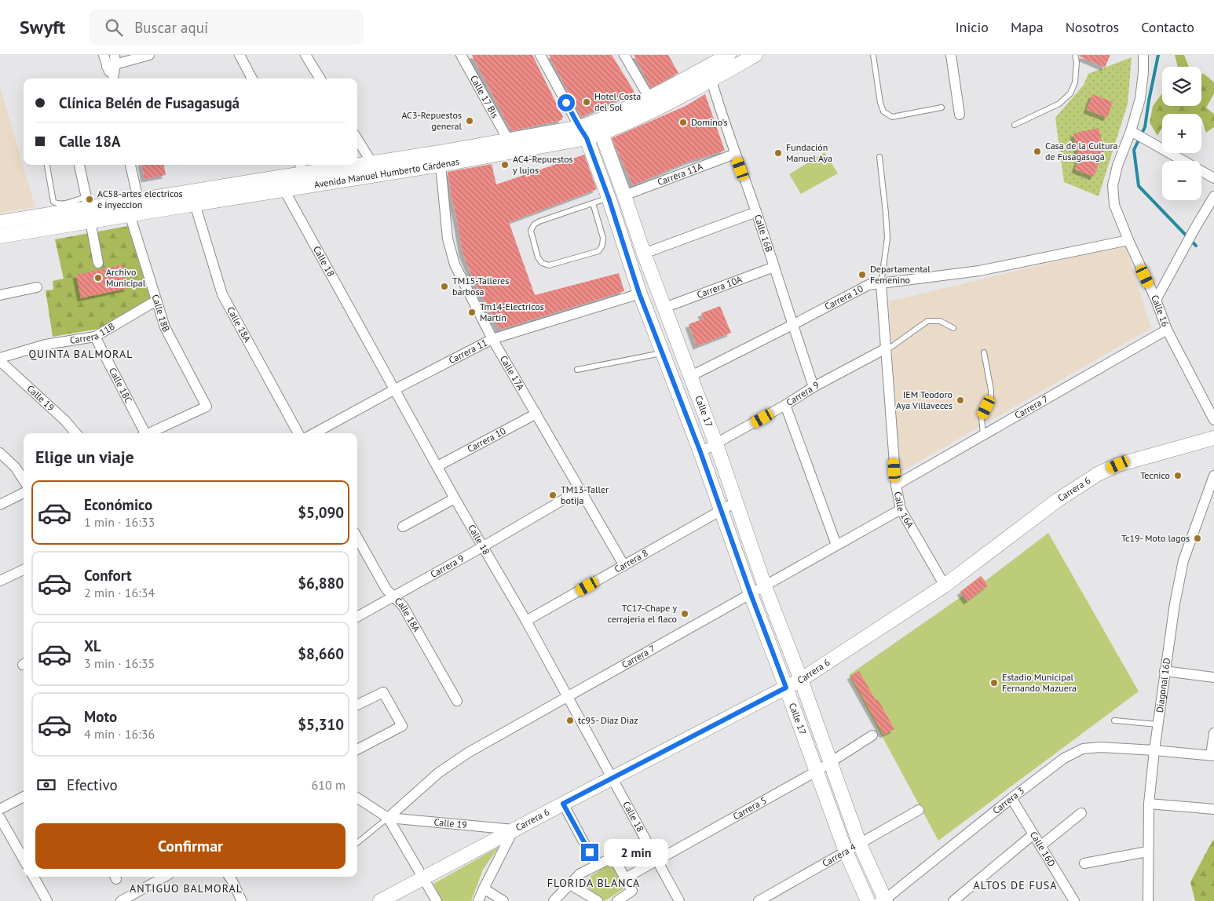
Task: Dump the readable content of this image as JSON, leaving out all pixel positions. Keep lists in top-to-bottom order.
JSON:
{
  "streets": {
    "street": [
      "Calle 17 Bis",
      "Avenida Manuel Humberto Cárdenas",
      "Carrera 11A",
      "Calle 16B",
      "Calle 18",
      "Carrera 10A",
      "Carrera 10",
      "Calle 16",
      "Calle 18B",
      "Calle 18A",
      "Carrera 11B",
      "Carrera 11",
      "Calle 17A",
      "Calle 18C",
      "Carrera 9",
      "Calle 19",
      "Carrera 7",
      "Calle 17",
      "Carrera 6",
      "Calle 16A",
      "Carrera 8",
      "Diagonal 16D",
      "Carrera 3",
      "Carrera 5",
      "Calle 16D",
      "Carrera 4"
    ]
  },
  "crossings": [
    ["Calle 17 Bis", "Avenida Manuel Humberto Cárdenas"],
    ["Avenida Manuel Humberto Cárdenas", "Calle 16B"],
    ["Avenida Manuel Humberto Cárdenas", "Calle 18"],
    ["Avenida Manuel Humberto Cárdenas", "Calle 18B"],
    ["Avenida Manuel Humberto Cárdenas", "Calle 18A"],
    ["Avenida Manuel Humberto Cárdenas", "Calle 17A"],
    ["Avenida Manuel Humberto Cárdenas", "Calle 17"],
    ["Carrera 11A", "Calle 16B"],
    ["Carrera 11A", "Calle 17"],
    ["Calle 16B", "Carrera 10A"],
    ["Calle 16B", "Carrera 10"],
    ["Calle 16B", "Carrera 9"],
    ["Calle 18", "Carrera 10"],
    ["Calle 18", "Carrera 11"],
    ["Calle 18", "Carrera 9"],
    ["Calle 18", "Carrera 7"],
    ["Calle 18", "Carrera 6"],
    ["Calle 18", "Carrera 8"],
    ["Calle 18", "Carrera 5"],
    ["Carrera 10A", "Calle 17"],
    ["Carrera 10", "Calle 16"],
    ["Carrera 10", "Calle 17A"],
    ["Carrera 10", "Calle 17"],
    ["Carrera 10", "Calle 16A"],
    ["Calle 16", "Carrera 7"],
    ["Calle 18B", "Carrera 11B"],
    ["Calle 18A", "Carrera 9"],
    ["Carrera 11B", "Calle 18C"],
    ["Carrera 11", "Calle 17A"],
    ["Carrera 11", "Calle 17"],
    ["Calle 17A", "Carrera 9"],
    ["Calle 17A", "Carrera 8"],
    ["Carrera 9", "Calle 17"],
    ["Carrera 9", "Calle 16A"],
    ["Calle 19", "Carrera 7"],
    ["Calle 19", "Carrera 6"],
    ["Carrera 7", "Calle 17"],
    ["Carrera 7", "Calle 16A"],
    ["Calle 17", "Carrera 6"],
    ["Calle 17", "Carrera 8"],
    ["Calle 17", "Carrera 3"],
    ["Calle 17", "Carrera 5"],
    ["Calle 17", "Carrera 4"],
    ["Carrera 6", "Calle 16A"],
    ["Diagonal 16D", "Carrera 3"],
    ["Carrera 3", "Calle 16D"]
  ],
  "districts": [
    "QUINTA BALMORAL",
    "FLORIDA BLANCA",
    "ALTOS DE FUSA",
    "ANTIGUO BALMORAL"
  ],
  "places": [
    "Hotel Costa del Sol",
    "AC3-Repuestos general",
    "Domino's",
    "Casa de la Cultura de Fusagasugá",
    "Fundación Manuel Aya",
    "AC4-Repuestos y lujos",
    "AC58-artes electricos e inyeccion",
    "Departamental Femenino",
    "Archivo Municipal",
    "TM15-Talleres barbosa",
    "Tm14-Electricos Martín",
    "IEM Teodoro Aya Villaveces",
    "Tecnico",
    "TM13-Taller botija",
    "Tc19- Moto lagos",
    "TC17-Chape y cerrajeria el flaco",
    "Estadio Municipal Fernando Mazuera",
    "tc95- Diaz Diaz"
  ],
  "page": {
    "header": "Swyft",
    "search": "Buscar aquí",
    "nav": [
      "Inicio",
      "Mapa",
      "Nosotros",
      "Contacto"
    ],
    "map_buttons": ["+", "−"],
    "banner": ["Clínica Belén de Fusagasugá", "Calle 18A"],
    "heading": "Elige un viaje",
    "list": [
      {
        "name": "Económico",
        "note": "1 min · 16:33",
        "value": "$5,090"
      },
      {
        "name": "Confort",
        "note": "2 min · 16:34",
        "value": "$6,880"
      },
      {
        "name": "XL",
        "note": "3 min · 16:35",
        "value": "$8,660"
      },
      {
        "name": "Moto",
        "note": "4 min · 16:36",
        "value": "$5,310"
      }
    ],
    "pay": ["Efectivo", "610 m"],
    "buttons": "Confirmar",
    "bubble": "2 min"
  }
}
